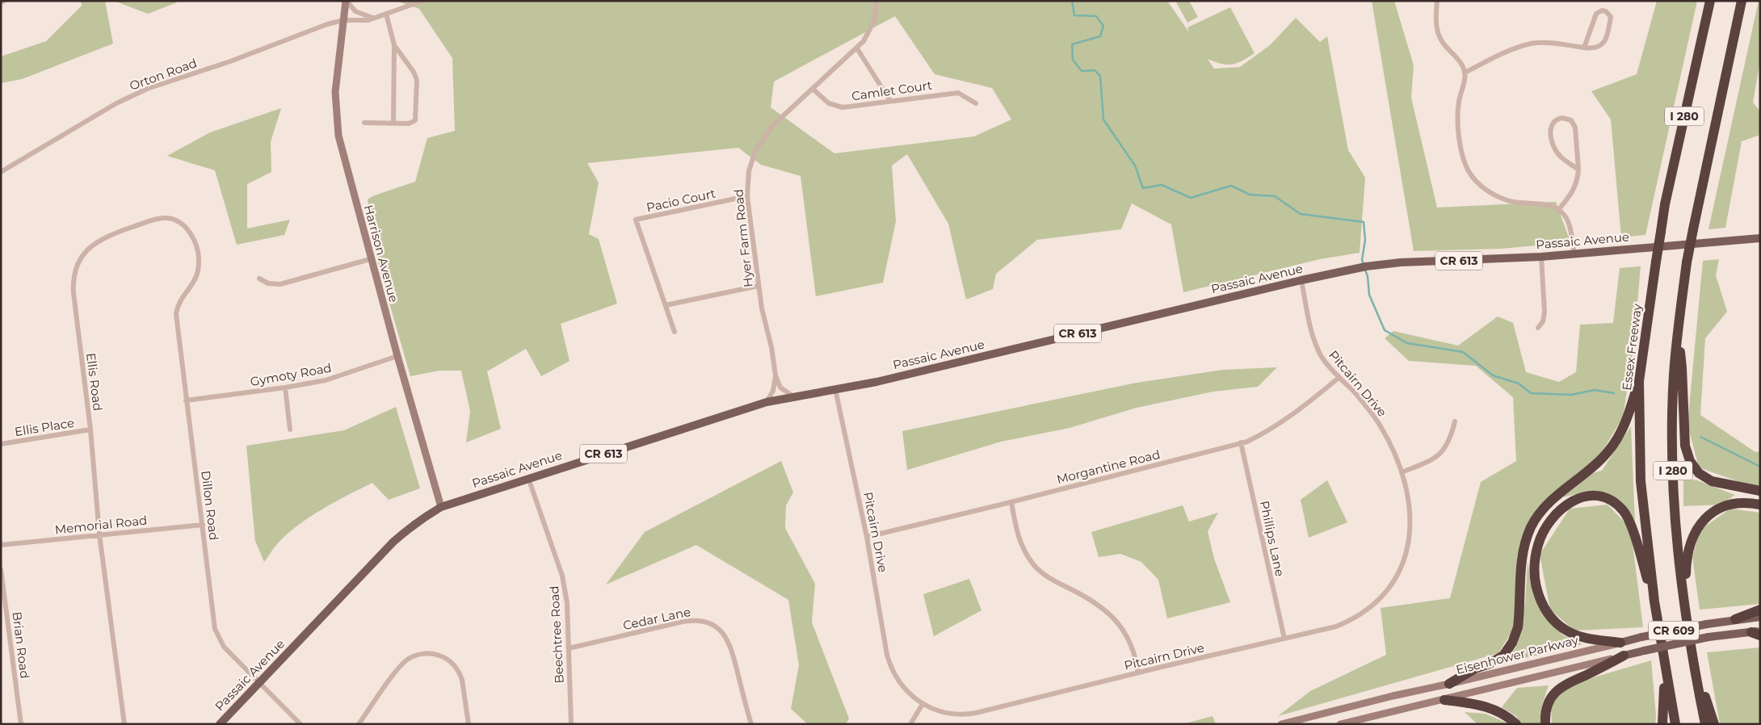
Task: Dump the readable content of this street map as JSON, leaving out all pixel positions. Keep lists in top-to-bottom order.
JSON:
{
  "streets": {
    "highway": ["I 280", "Essex Freeway"],
    "main road": [
      "Passaic Avenue",
      "CR 613",
      "CR 609",
      "Eisenhower Parkway"
    ],
    "street": [
      "Orton Road",
      "Camlet Court",
      "Pacio Court",
      "Hyer Farm Road",
      "Harrison Avenue",
      "Gymoty Road",
      "Ellis Road",
      "Pitcairn Drive",
      "Ellis Place",
      "Morgantine Road",
      "Dillon Road",
      "Memorial Road",
      "Phillips Lane",
      "Cedar Lane",
      "Beechtree Road",
      "Brian Road"
    ]
  },
  "crossings": [
    ["Orton Road", "Harrison Avenue"],
    ["Camlet Court", "Hyer Farm Road"],
    ["Pacio Court", "Hyer Farm Road"],
    ["Hyer Farm Road", "Passaic Avenue"],
    ["Passaic Avenue", "Harrison Avenue"],
    ["Passaic Avenue", "Pitcairn Drive"],
    ["Passaic Avenue", "Dillon Road"],
    ["Passaic Avenue", "Beechtree Road"],
    ["Harrison Avenue", "Gymoty Road"],
    ["Gymoty Road", "Dillon Road"],
    ["Ellis Road", "Ellis Place"],
    ["Ellis Road", "Dillon Road"],
    ["Ellis Road", "Memorial Road"],
    ["Pitcairn Drive", "Morgantine Road"],
    ["Pitcairn Drive", "Phillips Lane"],
    ["Morgantine Road", "Phillips Lane"],
    ["Dillon Road", "Memorial Road"],
    ["Cedar Lane", "Beechtree Road"]
  ]
}
